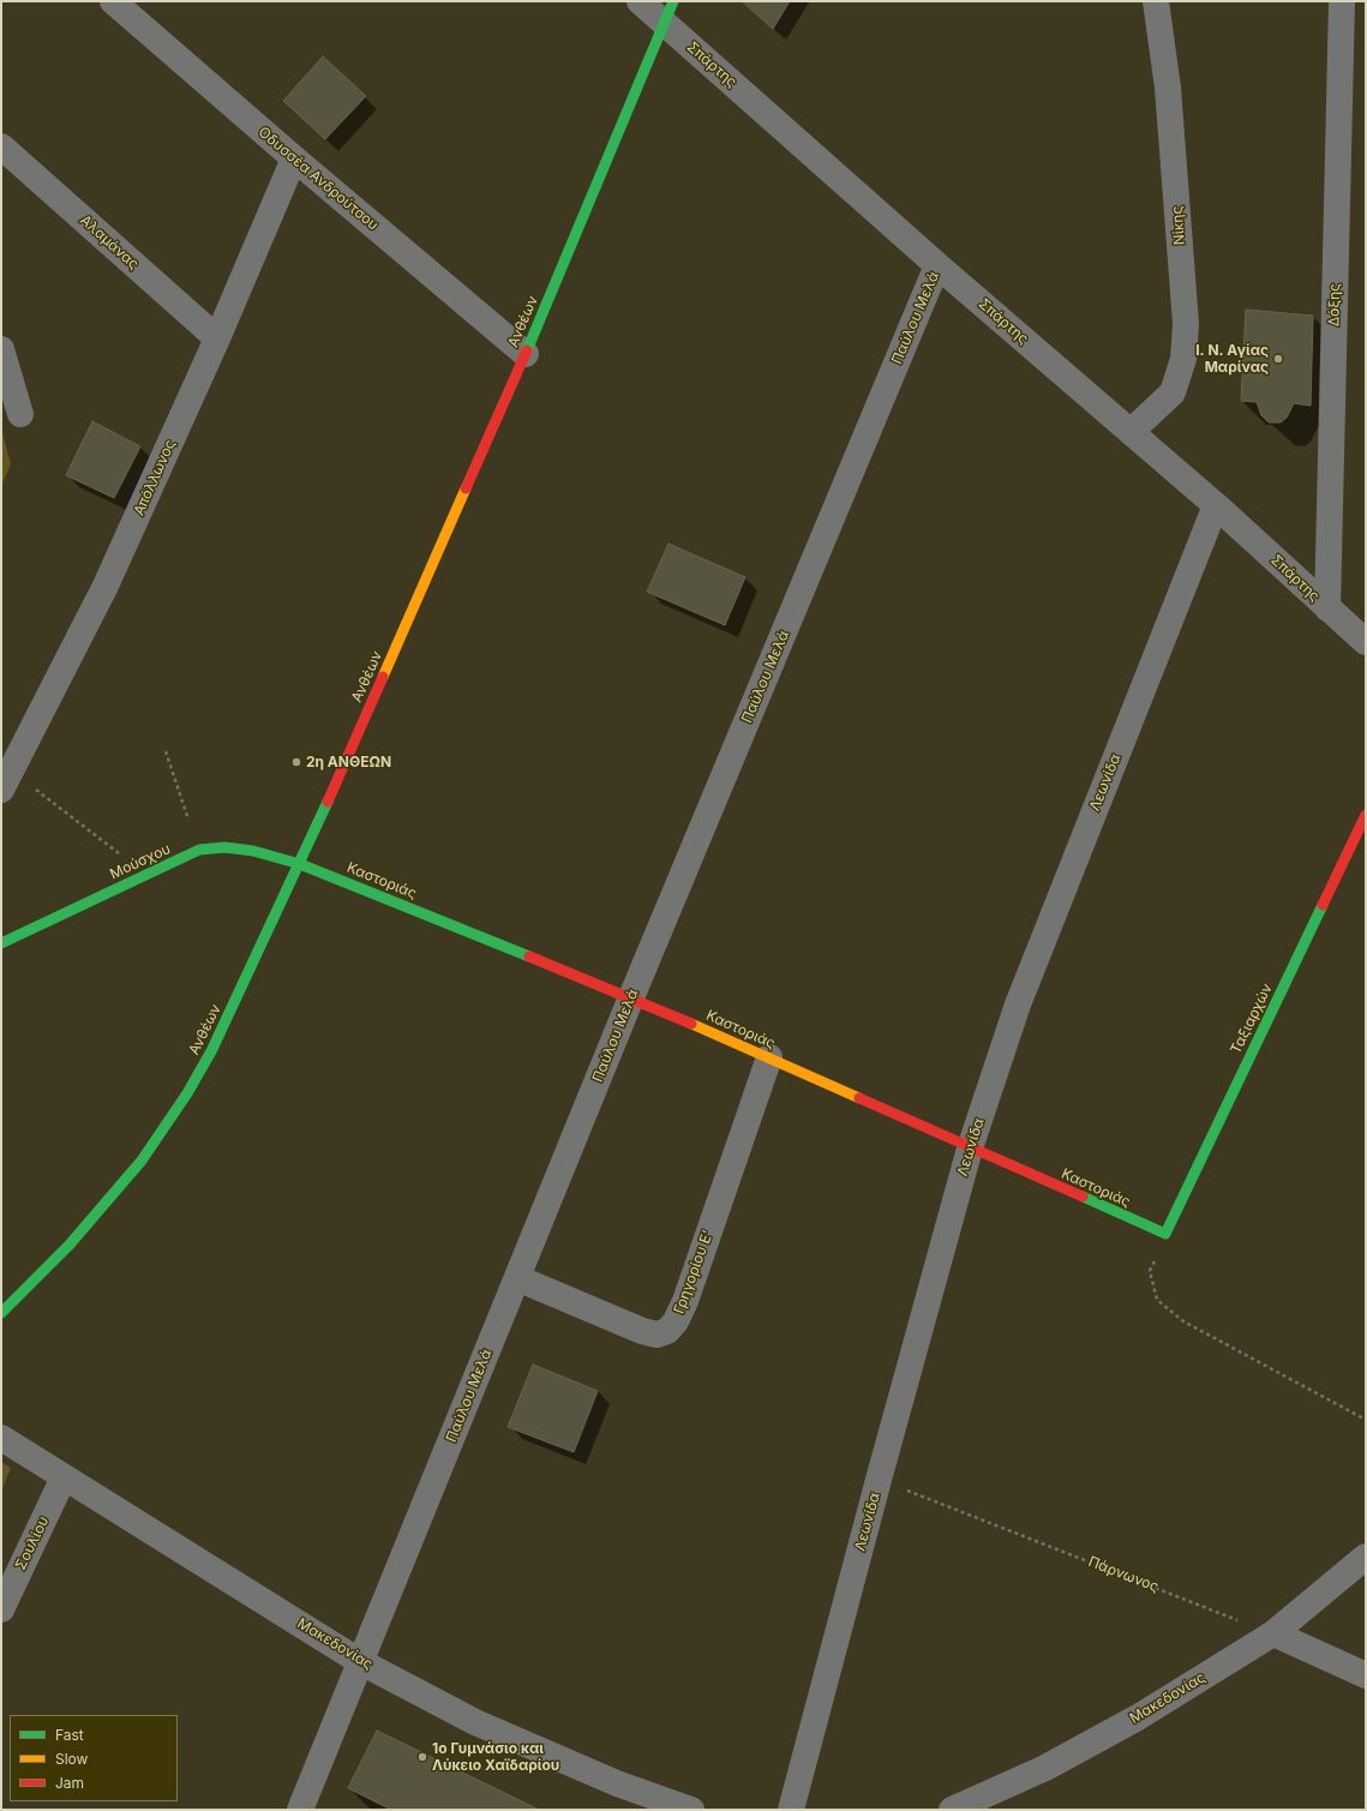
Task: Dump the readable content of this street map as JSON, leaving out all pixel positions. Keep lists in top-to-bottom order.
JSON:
{
  "streets": {
    "street": [
      "Σπάρτης",
      "Οδυσσέα Ανδρούτσου",
      "Νίκης",
      "Αλαμάνας",
      "Δόξης",
      "Παύλου Μελά",
      "Ανθέων",
      "Απόλλωνος",
      "Λεωνίδα",
      "Μούσχου",
      "Καστοριάς",
      "Ταξιαρχών",
      "Γρηγορίου Ε'",
      "Σουλίου",
      "Μακεδονίας"
    ],
    "path": ["Πάρνωνος"]
  },
  "crossings": [
    ["Σπάρτης", "Νίκης"],
    ["Σπάρτης", "Δόξης"],
    ["Σπάρτης", "Παύλου Μελά"],
    ["Σπάρτης", "Ανθέων"],
    ["Σπάρτης", "Λεωνίδα"],
    ["Οδυσσέα Ανδρούτσου", "Ανθέων"],
    ["Οδυσσέα Ανδρούτσου", "Απόλλωνος"],
    ["Αλαμάνας", "Απόλλωνος"],
    ["Παύλου Μελά", "Καστοριάς"],
    ["Παύλου Μελά", "Γρηγορίου Ε'"],
    ["Παύλου Μελά", "Μακεδονίας"],
    ["Ανθέων", "Μούσχου"],
    ["Ανθέων", "Καστοριάς"],
    ["Λεωνίδα", "Καστοριάς"],
    ["Λεωνίδα", "Πάρνωνος"],
    ["Μούσχου", "Καστοριάς"],
    ["Καστοριάς", "Ταξιαρχών"],
    ["Καστοριάς", "Γρηγορίου Ε'"],
    ["Σουλίου", "Μακεδονίας"],
    ["Πάρνωνος", "Μακεδονίας"]
  ],
  "places": ["Ι. Ν. Αγίας Μαρίνας", "2η ΑΝΘΕΩΝ", "1ο Γυμνάσιο και Λύκειο Χαϊδαρίου"],
  "legend": ["Fast", "Slow", "Jam"]
}
